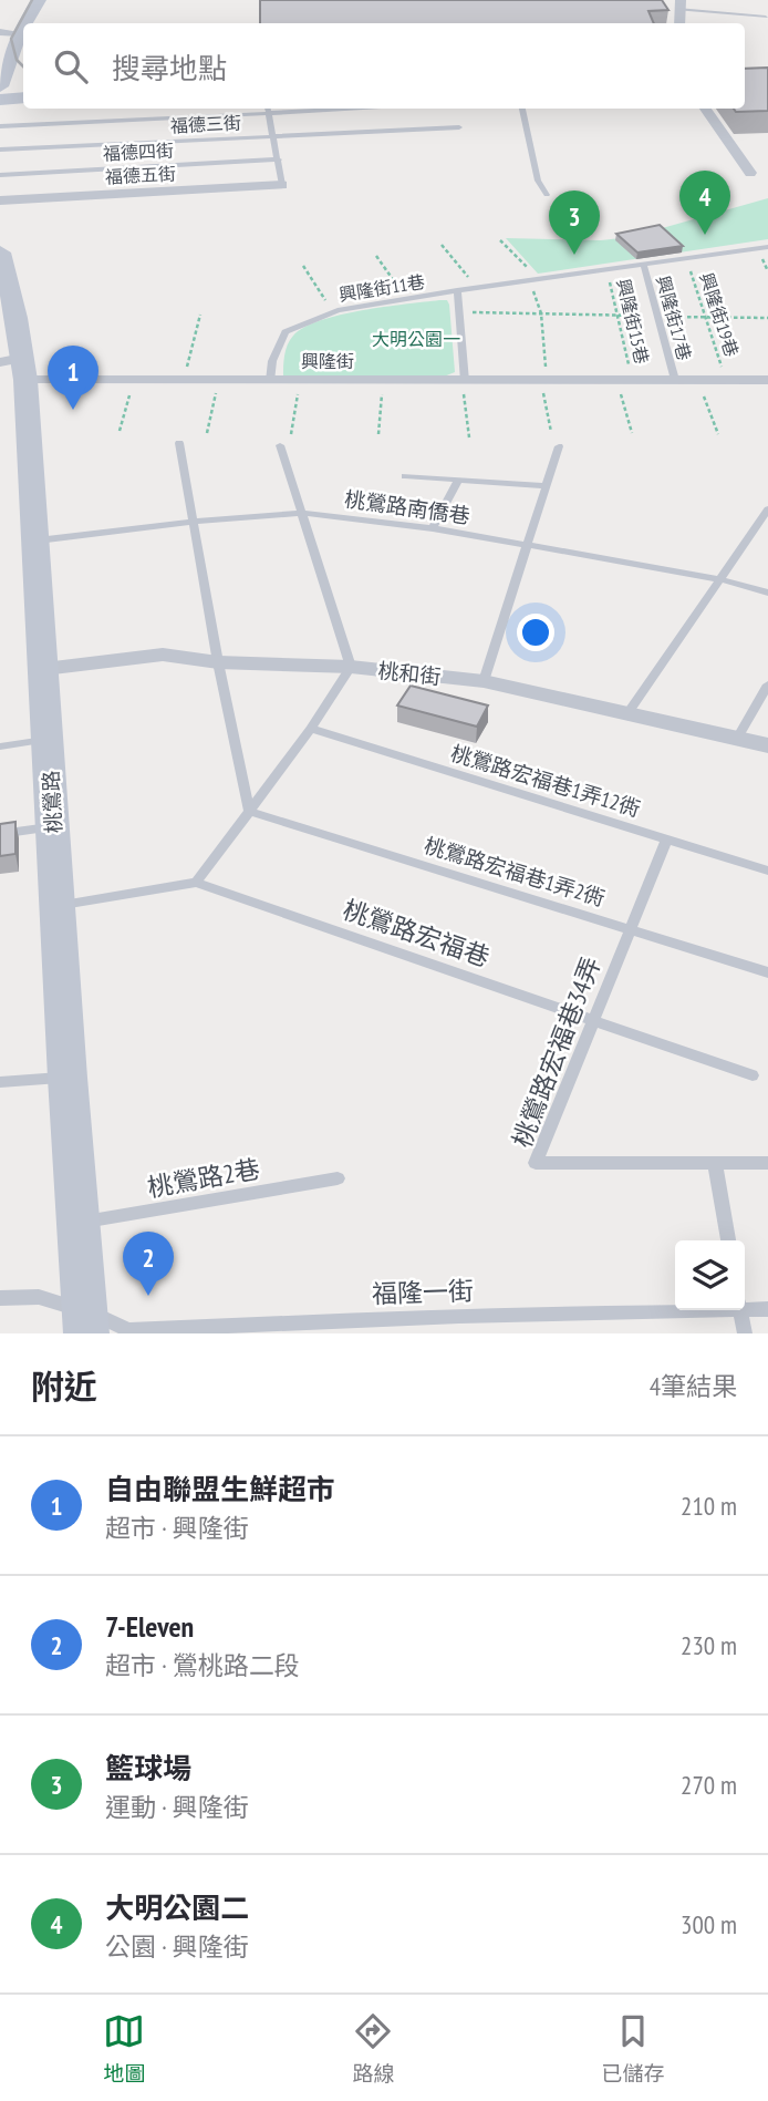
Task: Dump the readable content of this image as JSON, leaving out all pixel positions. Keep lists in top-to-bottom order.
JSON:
{
  "streets": {
    "main road": ["桃鶯路"],
    "street": ["福德五街", "興隆街", "桃和街"],
    "lane": [
      "福德三街",
      "福德四街",
      "興隆街11巷",
      "興隆街17巷",
      "桃鶯路南僑巷",
      "桃鶯路宏福巷1弄12衖",
      "桃鶯路宏福巷1弄2衖",
      "桃鶯路宏福巷",
      "桃鶯路宏福巷34弄",
      "桃鶯路2巷",
      "福隆一街"
    ],
    "path": ["興隆街19巷", "興隆街15巷"]
  },
  "crossings": [
    ["興隆街11巷", "興隆街19巷"],
    ["興隆街11巷", "興隆街17巷"],
    ["興隆街11巷", "興隆街15巷"],
    ["興隆街11巷", "興隆街"],
    ["興隆街19巷", "興隆街"],
    ["興隆街17巷", "興隆街"],
    ["興隆街15巷", "興隆街"],
    ["興隆街", "桃鶯路"],
    ["桃鶯路南僑巷", "桃鶯路"],
    ["桃和街", "桃鶯路"],
    ["桃鶯路宏福巷1弄12衖", "桃鶯路宏福巷34弄"],
    ["桃鶯路", "桃鶯路宏福巷"],
    ["桃鶯路", "桃鶯路2巷"],
    ["桃鶯路", "福隆一街"],
    ["桃鶯路宏福巷1弄2衖", "桃鶯路宏福巷34弄"],
    ["桃鶯路宏福巷", "桃鶯路宏福巷34弄"]
  ],
  "parks": ["大明公園一"],
  "page": {
    "search": "搜尋地點",
    "pins": [
      "4",
      "3",
      "1",
      "2"
    ],
    "heading": ["附近", "4筆結果"],
    "list": [
      {
        "mark": "1",
        "name": "自由聯盟生鮮超市",
        "note": "超市 · 興隆街",
        "value": "210 m"
      },
      {
        "mark": "2",
        "name": "7-Eleven",
        "note": "超市 · 鶯桃路二段",
        "value": "230 m"
      },
      {
        "mark": "3",
        "name": "籃球場",
        "note": "運動 · 興隆街",
        "value": "270 m"
      },
      {
        "mark": "4",
        "name": "大明公園二",
        "note": "公園 · 興隆街",
        "value": "300 m"
      }
    ],
    "nav": ["地圖", "路線", "已儲存"]
  }
}
